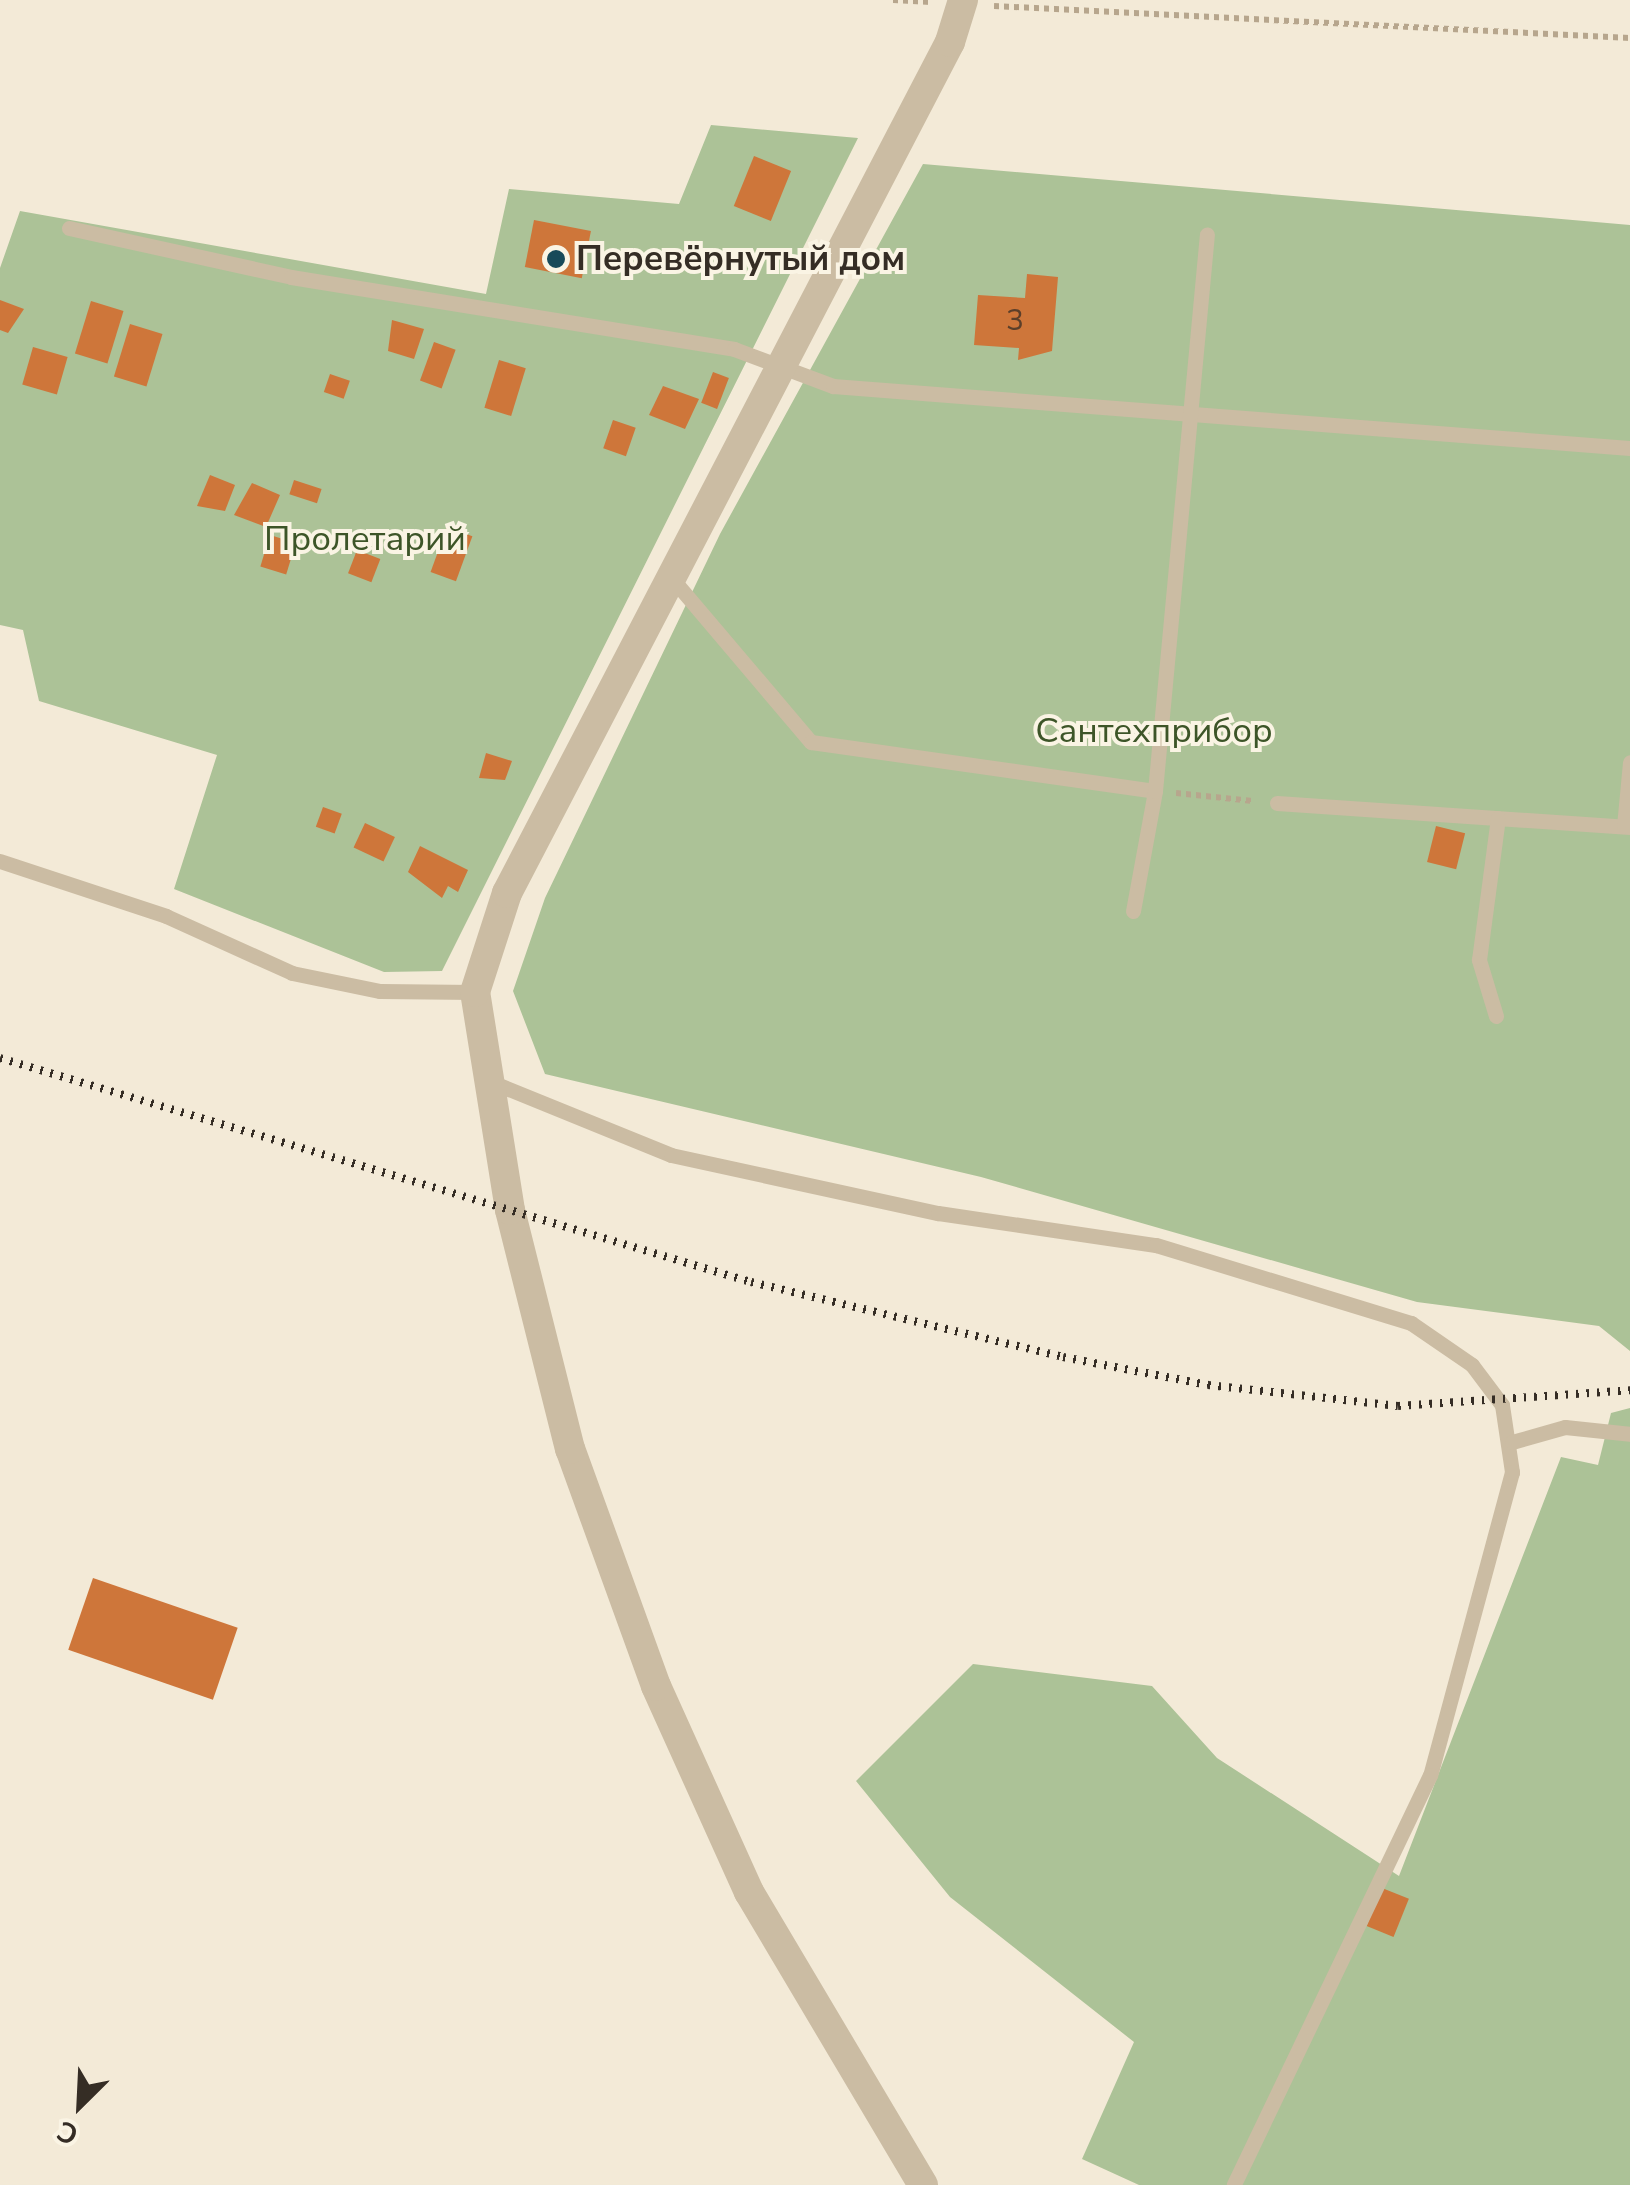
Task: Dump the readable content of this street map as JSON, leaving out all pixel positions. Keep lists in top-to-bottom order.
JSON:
{
  "parks": ["Пролетарий", "Сантехприбор"],
  "places": ["Перевёрнутый дом"],
  "house_numbers": ["3"],
  "north": "bottom left"
}
